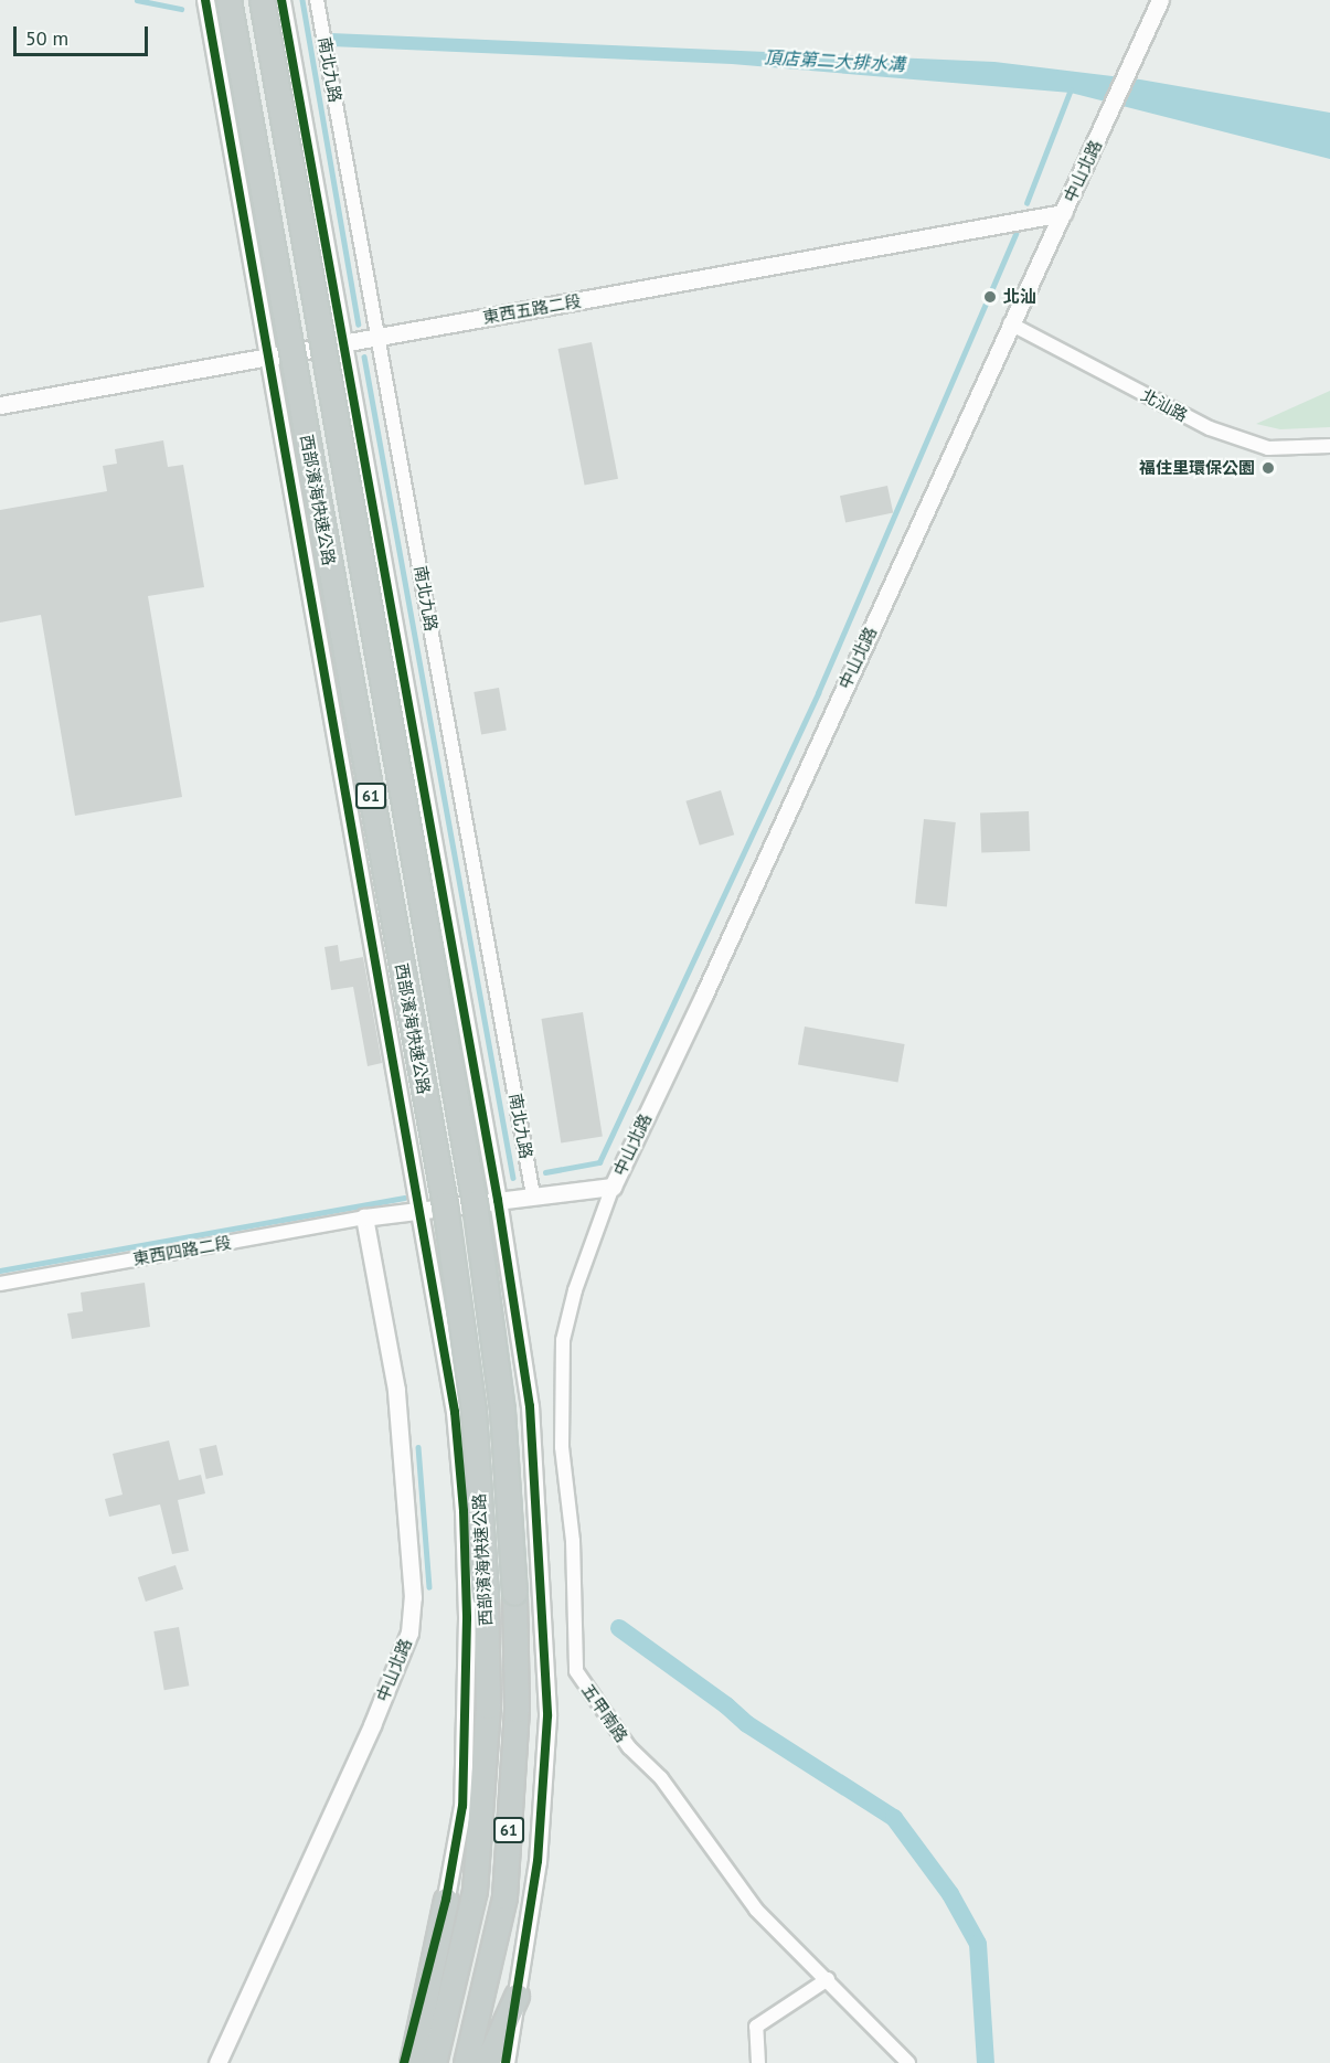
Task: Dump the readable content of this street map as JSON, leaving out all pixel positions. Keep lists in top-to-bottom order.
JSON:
{
  "streets": {
    "highway": ["西部濱海快速公路", "61"],
    "street": [
      "南北九路",
      "中山北路",
      "東西五路二段",
      "北汕路",
      "東西四路二段",
      "五甲南路"
    ]
  },
  "crossings": [
    ["南北九路", "中山北路"],
    ["南北九路", "東西五路二段"],
    ["中山北路", "東西五路二段"],
    ["中山北路", "北汕路"],
    ["中山北路", "東西四路二段"],
    ["中山北路", "五甲南路"]
  ],
  "water": ["頂店第二大排水溝"],
  "places": ["北汕", "福住里環保公園"],
  "scale_bar": "50 m"
}
